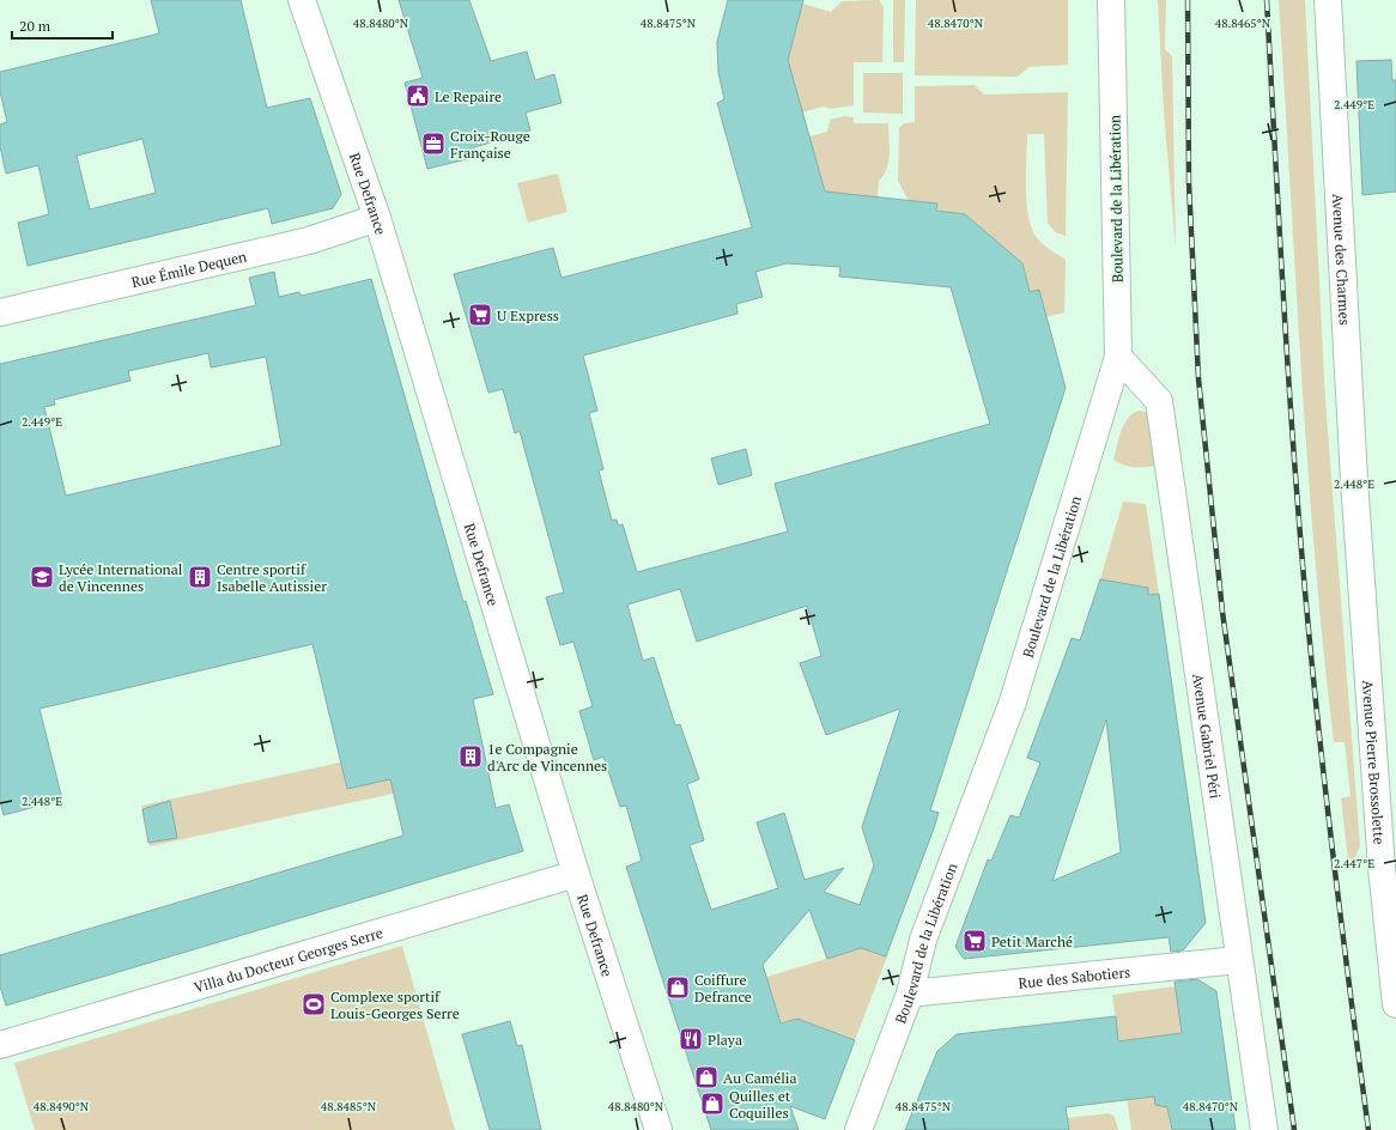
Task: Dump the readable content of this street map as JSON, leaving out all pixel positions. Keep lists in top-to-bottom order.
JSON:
{
  "streets": {
    "street": [
      "Rue Defrance",
      "Boulevard de la Libération",
      "Avenue des Charmes",
      "Rue Émile Dequen",
      "Avenue Gabriel Péri",
      "Avenue Pierre Brossolette",
      "Villa du Docteur Georges Serre",
      "Rue des Sabotiers"
    ]
  },
  "crossings": [
    ["Rue Defrance", "Rue Émile Dequen"],
    ["Rue Defrance", "Villa du Docteur Georges Serre"],
    ["Boulevard de la Libération", "Avenue Gabriel Péri"],
    ["Boulevard de la Libération", "Rue des Sabotiers"],
    ["Avenue des Charmes", "Avenue Pierre Brossolette"],
    ["Avenue Gabriel Péri", "Rue des Sabotiers"]
  ],
  "places": {
    "public building": ["Le Repaire"],
    "office": ["Croix-Rouge Française"],
    "supermarket": ["U Express", "Petit Marché"],
    "school or university": ["Lycée International de Vincennes"],
    "building": ["Centre sportif Isabelle Autissier", "1e Compagnie d'Arc de Vincennes"],
    "shop": ["Coiffure Defrance", "Au Camélia", "Quilles et Coquilles"],
    "sports": ["Complexe sportif Louis-Georges Serre"],
    "restaurant": ["Playa"]
  },
  "scale_bar": "20 m",
  "coordinates": [
    "48.8480°N",
    "48.8475°N",
    "48.8470°N",
    "48.8465°N",
    "2.449°E",
    "2.448°E",
    "2.447°E",
    "48.8490°N",
    "48.8485°N"
  ]
}
